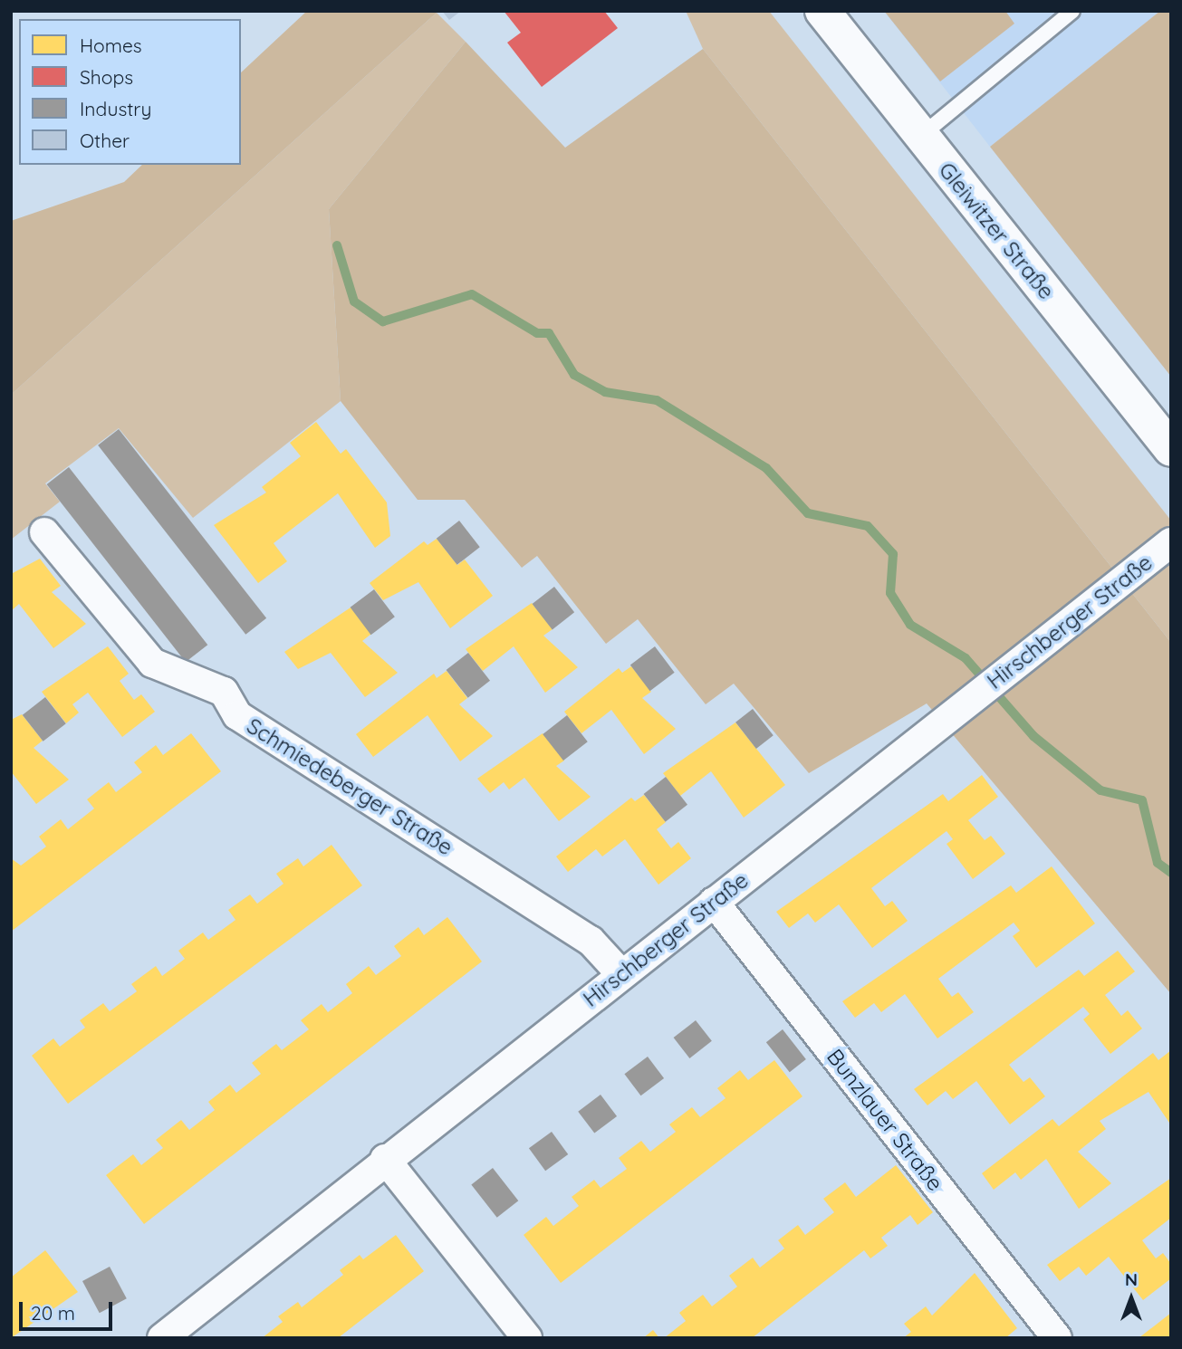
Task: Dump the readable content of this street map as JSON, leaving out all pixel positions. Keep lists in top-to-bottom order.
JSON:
{
  "streets": {
    "main road": ["Gleiwitzer Straße"],
    "street": ["Hirschberger Straße", "Schmiedeberger Straße", "Bunzlauer Straße"]
  },
  "crossings": [
    ["Hirschberger Straße", "Schmiedeberger Straße"],
    ["Hirschberger Straße", "Bunzlauer Straße"]
  ],
  "legend": [
    "Homes",
    "Shops",
    "Industry",
    "Other"
  ],
  "scale_bar": "20 m",
  "north": "top"
}
